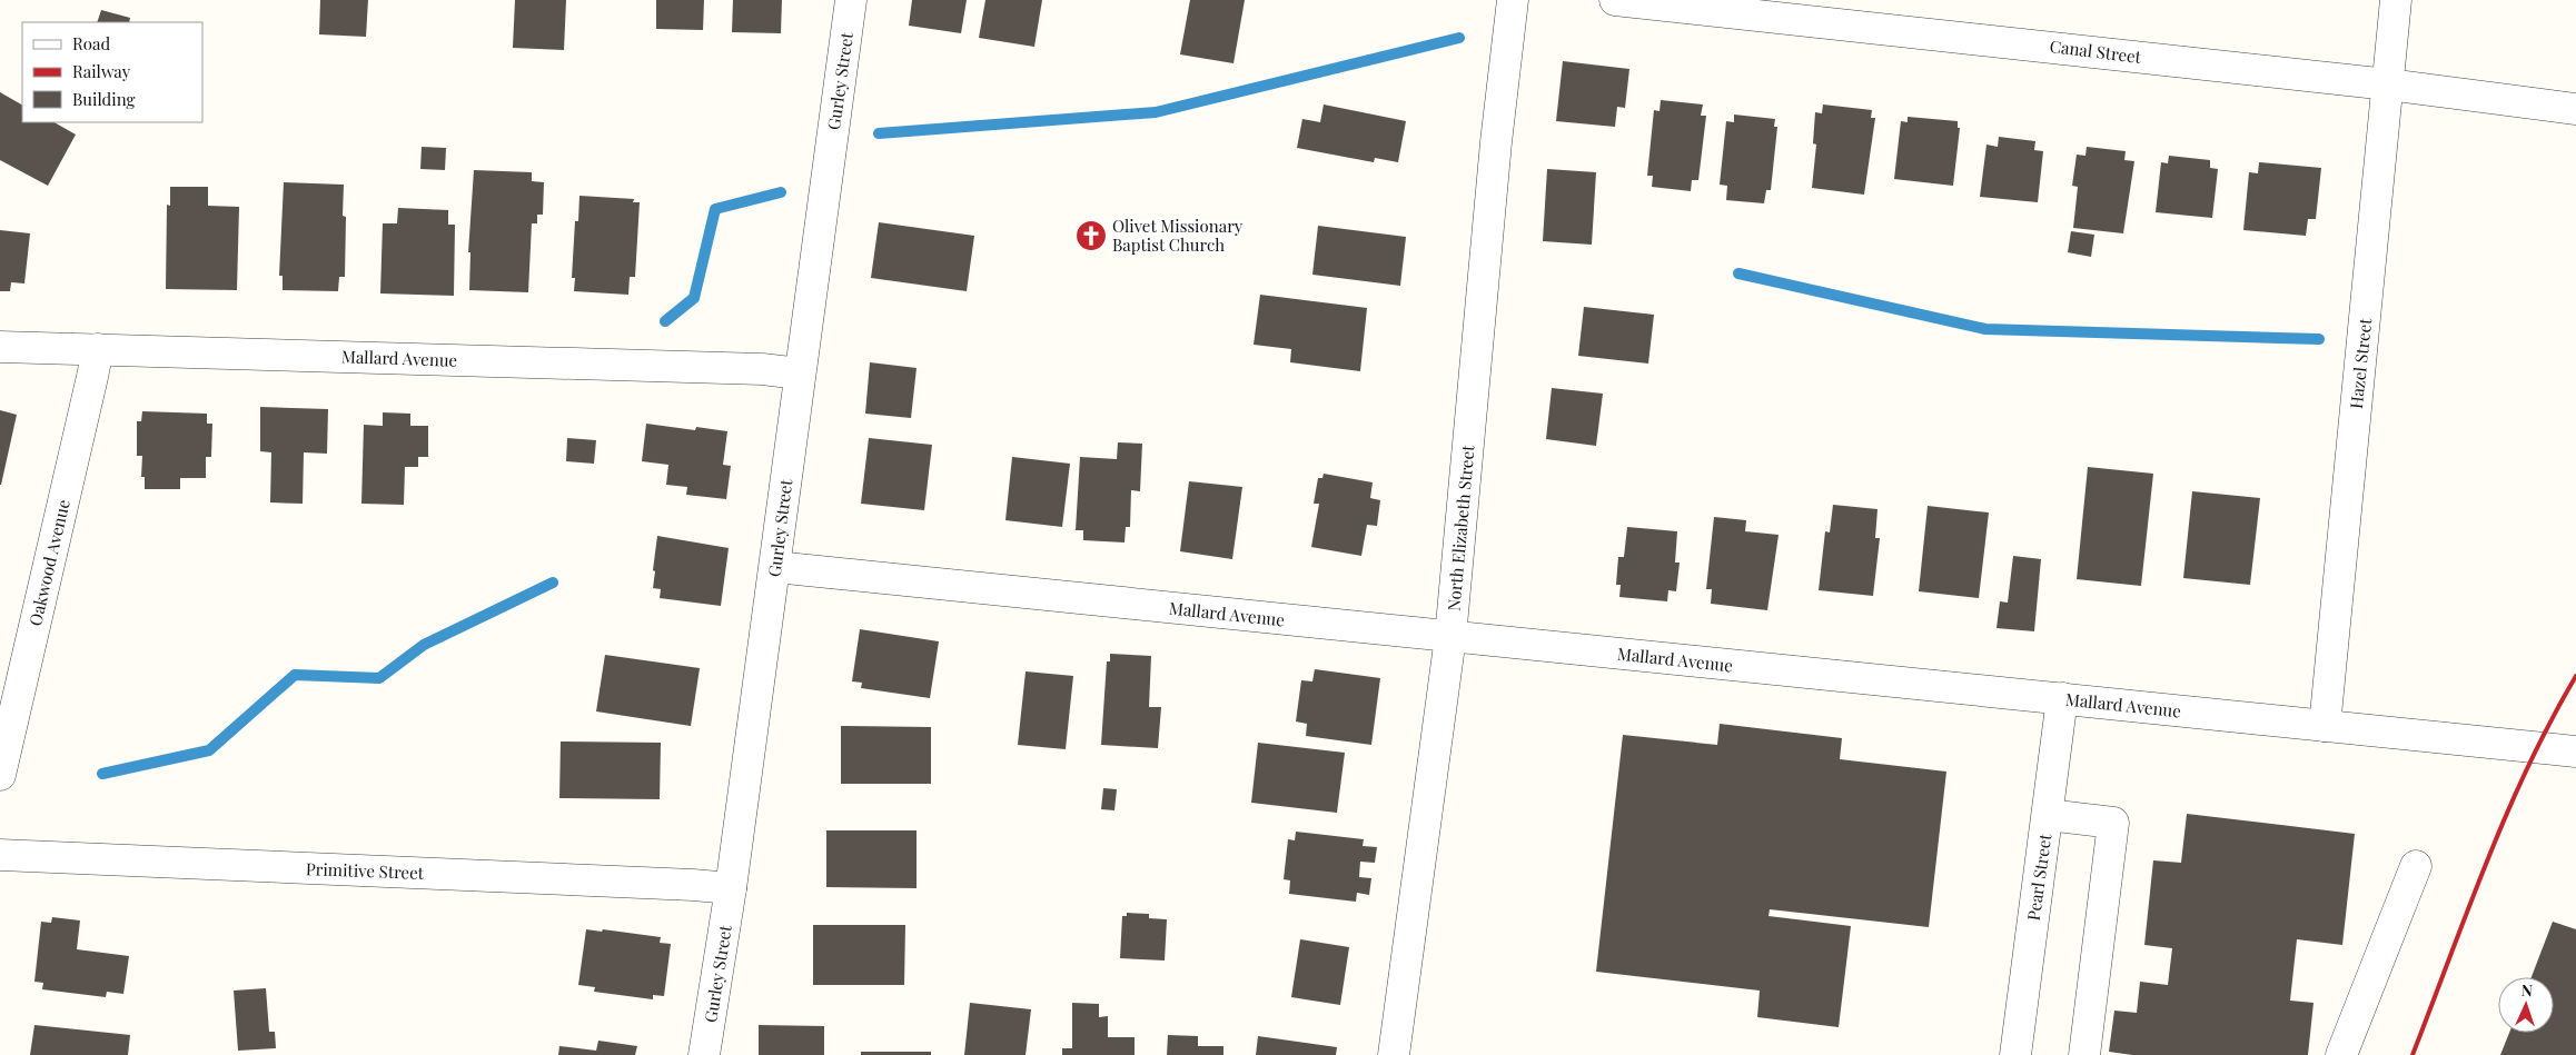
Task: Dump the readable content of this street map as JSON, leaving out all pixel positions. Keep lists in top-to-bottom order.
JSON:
{
  "streets": {
    "street": [
      "Canal Street",
      "Gurley Street",
      "Mallard Avenue",
      "Hazel Street",
      "North Elizabeth Street",
      "Oakwood Avenue",
      "Primitive Street",
      "Pearl Street"
    ]
  },
  "crossings": [
    ["Canal Street", "Hazel Street"],
    ["Gurley Street", "Mallard Avenue"],
    ["Gurley Street", "Primitive Street"],
    ["Mallard Avenue", "Hazel Street"],
    ["Mallard Avenue", "North Elizabeth Street"],
    ["Mallard Avenue", "Oakwood Avenue"],
    ["Mallard Avenue", "Pearl Street"]
  ],
  "places": {
    "church": ["Olivet Missionary Baptist Church"]
  },
  "legend": ["Road", "Railway", "Building"],
  "north": "top"
}
